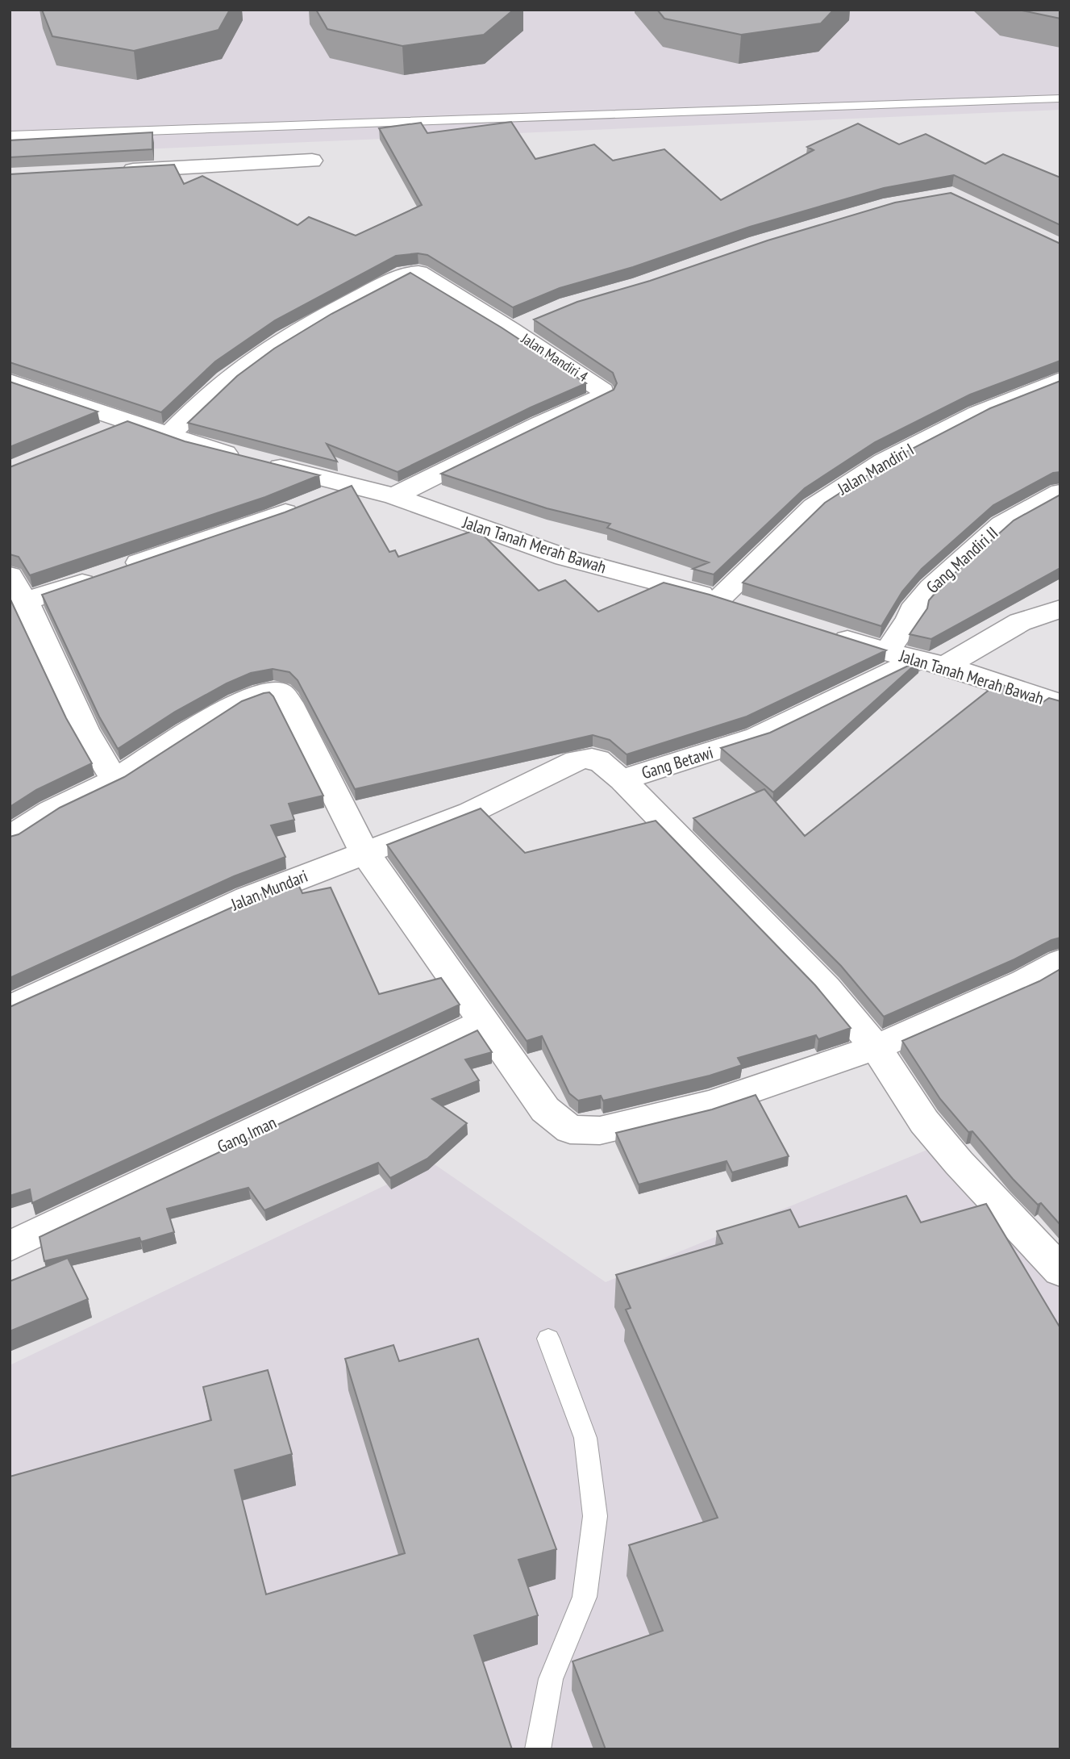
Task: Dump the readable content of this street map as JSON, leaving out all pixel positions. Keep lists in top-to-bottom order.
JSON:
{
  "streets": {
    "street": [
      "Jalan Mandiri 4",
      "Jalan Mandiri I",
      "Jalan Tanah Merah Bawah",
      "Gang Mandiri II",
      "Gang Betawi",
      "Jalan Mundari",
      "Gang Iman"
    ]
  },
  "crossings": [
    ["Jalan Mandiri 4", "Jalan Tanah Merah Bawah"],
    ["Jalan Mandiri I", "Jalan Tanah Merah Bawah"],
    ["Jalan Tanah Merah Bawah", "Gang Mandiri II"],
    ["Jalan Tanah Merah Bawah", "Gang Betawi"],
    ["Gang Betawi", "Jalan Mundari"]
  ]
}
